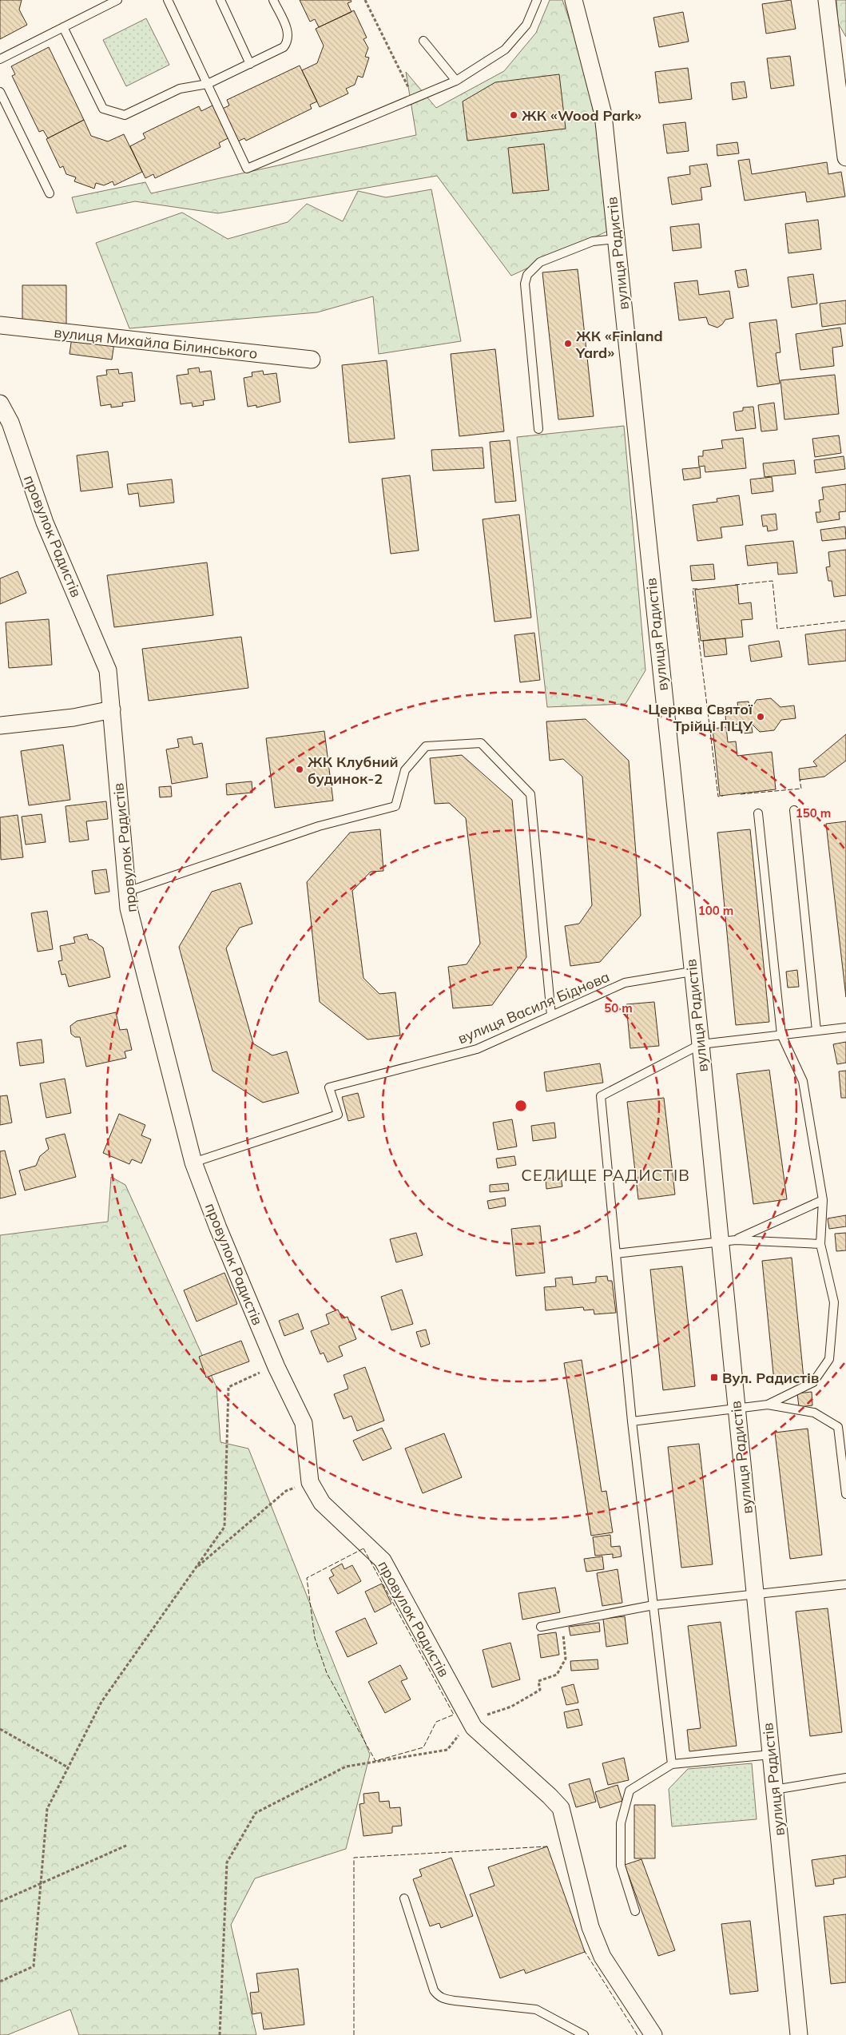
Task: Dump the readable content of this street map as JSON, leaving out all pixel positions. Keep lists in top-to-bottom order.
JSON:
{
  "streets": {
    "street": ["вулиця Радистів", "вулиця Михайла Білинського", "провулок Радистів"],
    "lane": ["вулиця Василя Біднова"]
  },
  "crossings": [
    ["вулиця Радистів", "вулиця Василя Біднова"],
    ["провулок Радистів", "вулиця Василя Біднова"]
  ],
  "districts": ["СЕЛИЩЕ РАДИСТІВ"],
  "places": {
    "other": [
      "ЖК «Wood Park»",
      "ЖК «Finland Yard»",
      "Церква Святої Трійці ПЦУ",
      "ЖК Клубний будинок-2"
    ],
    "transit": ["Вул. Радистів"]
  },
  "rings": ["150 m", "100 m", "50 m"]
}
